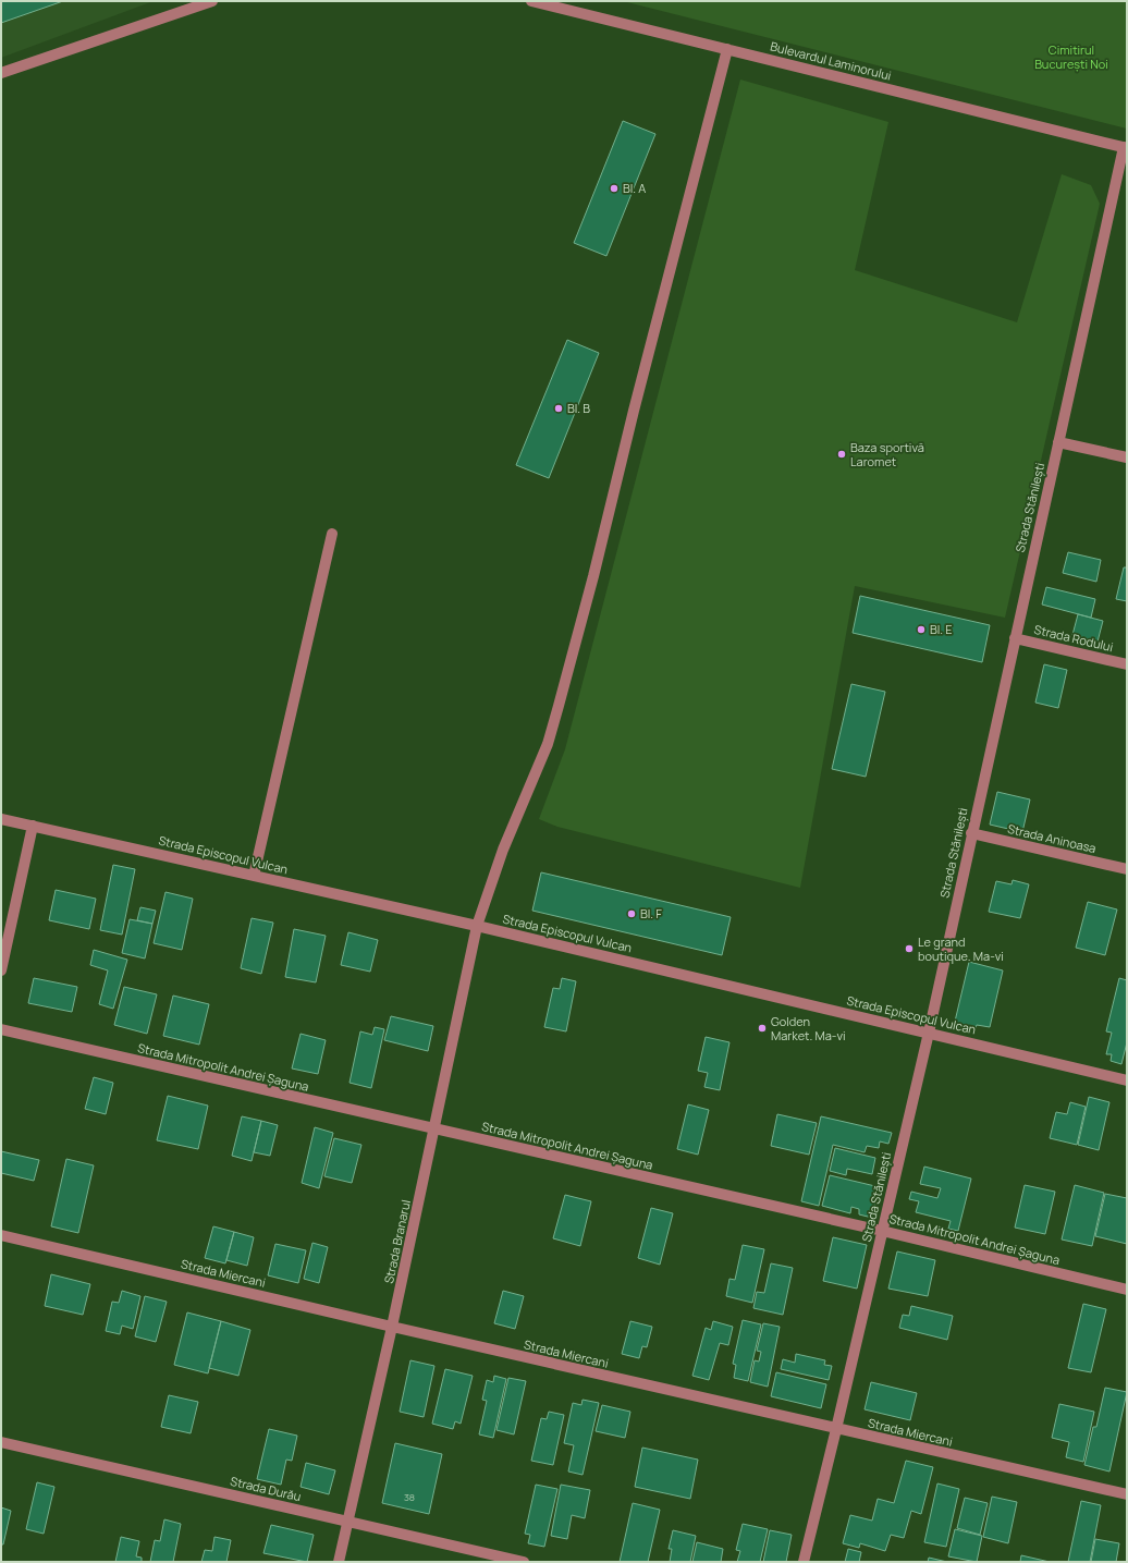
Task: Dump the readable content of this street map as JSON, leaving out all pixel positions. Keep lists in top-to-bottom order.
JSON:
{
  "streets": {
    "street": [
      "Bulevardul Laminorului",
      "Strada Stănilești",
      "Strada Rodului",
      "Strada Aninoasa",
      "Strada Episcopul Vulcan",
      "Strada Mitropolit Andrei Șaguna",
      "Strada Branarul",
      "Strada Miercani",
      "Strada Durău"
    ]
  },
  "crossings": [
    ["Bulevardul Laminorului", "Strada Stănilești"],
    ["Bulevardul Laminorului", "Strada Branarul"],
    ["Strada Stănilești", "Strada Rodului"],
    ["Strada Stănilești", "Strada Aninoasa"],
    ["Strada Stănilești", "Strada Episcopul Vulcan"],
    ["Strada Stănilești", "Strada Mitropolit Andrei Șaguna"],
    ["Strada Stănilești", "Strada Miercani"],
    ["Strada Episcopul Vulcan", "Strada Branarul"],
    ["Strada Mitropolit Andrei Șaguna", "Strada Branarul"],
    ["Strada Branarul", "Strada Miercani"],
    ["Strada Branarul", "Strada Durău"]
  ],
  "parks": ["Cimitirul București Noi"],
  "places": [
    "Bl. A",
    "Bl. B",
    "Baza sportivă Laromet",
    "Bl. E",
    "Bl. F",
    "Le grand boutique. Ma-vi",
    "Golden Market. Ma-vi"
  ],
  "house_numbers": ["38"]
}
